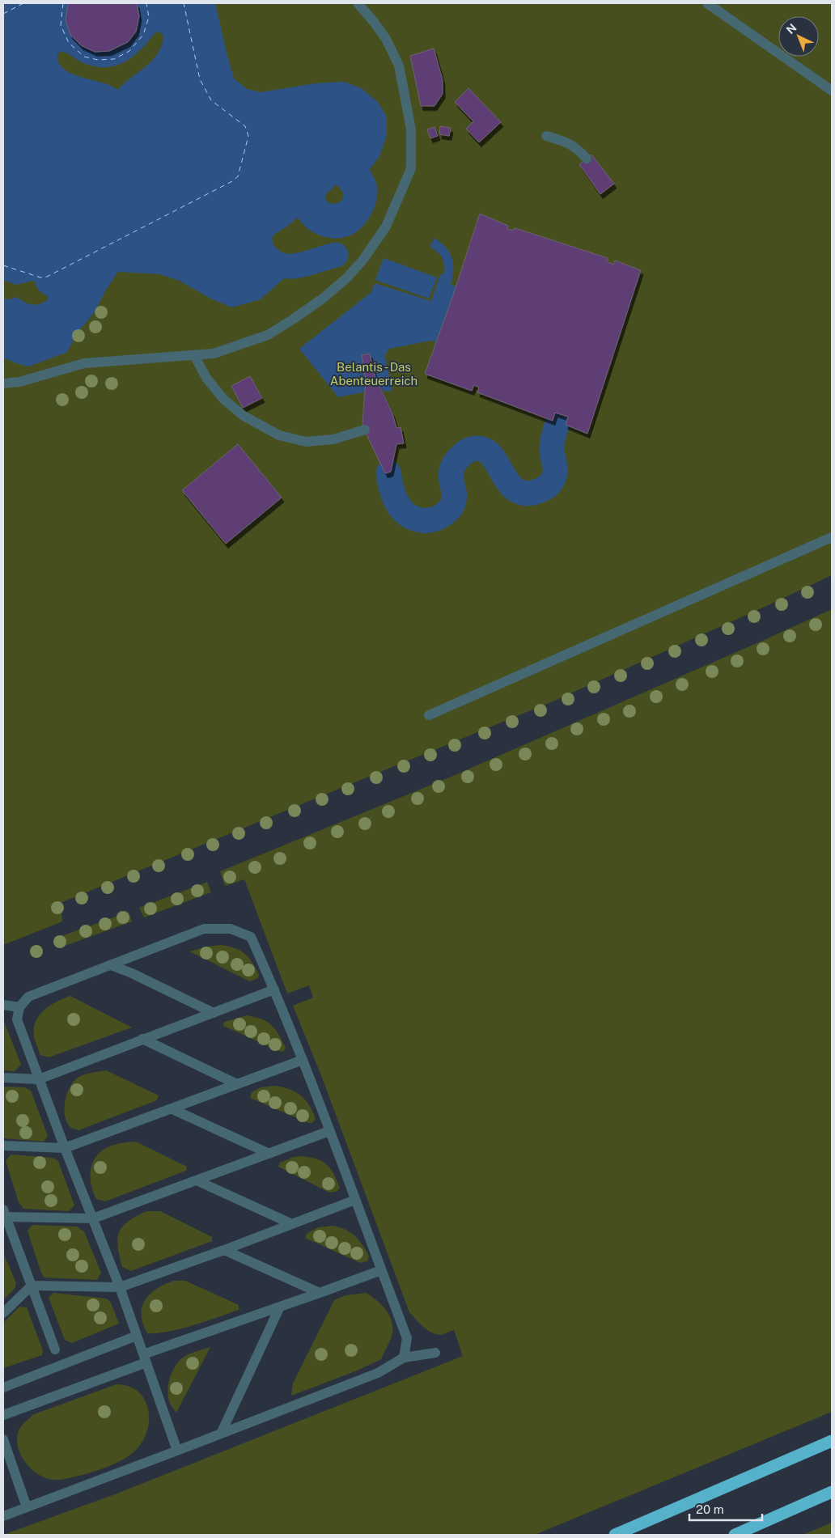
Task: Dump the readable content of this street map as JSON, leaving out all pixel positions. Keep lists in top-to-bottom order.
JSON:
{
  "parks": ["Belantis - Das Abenteuerreich"],
  "scale_bar": "20 m",
  "north": "top left"
}
